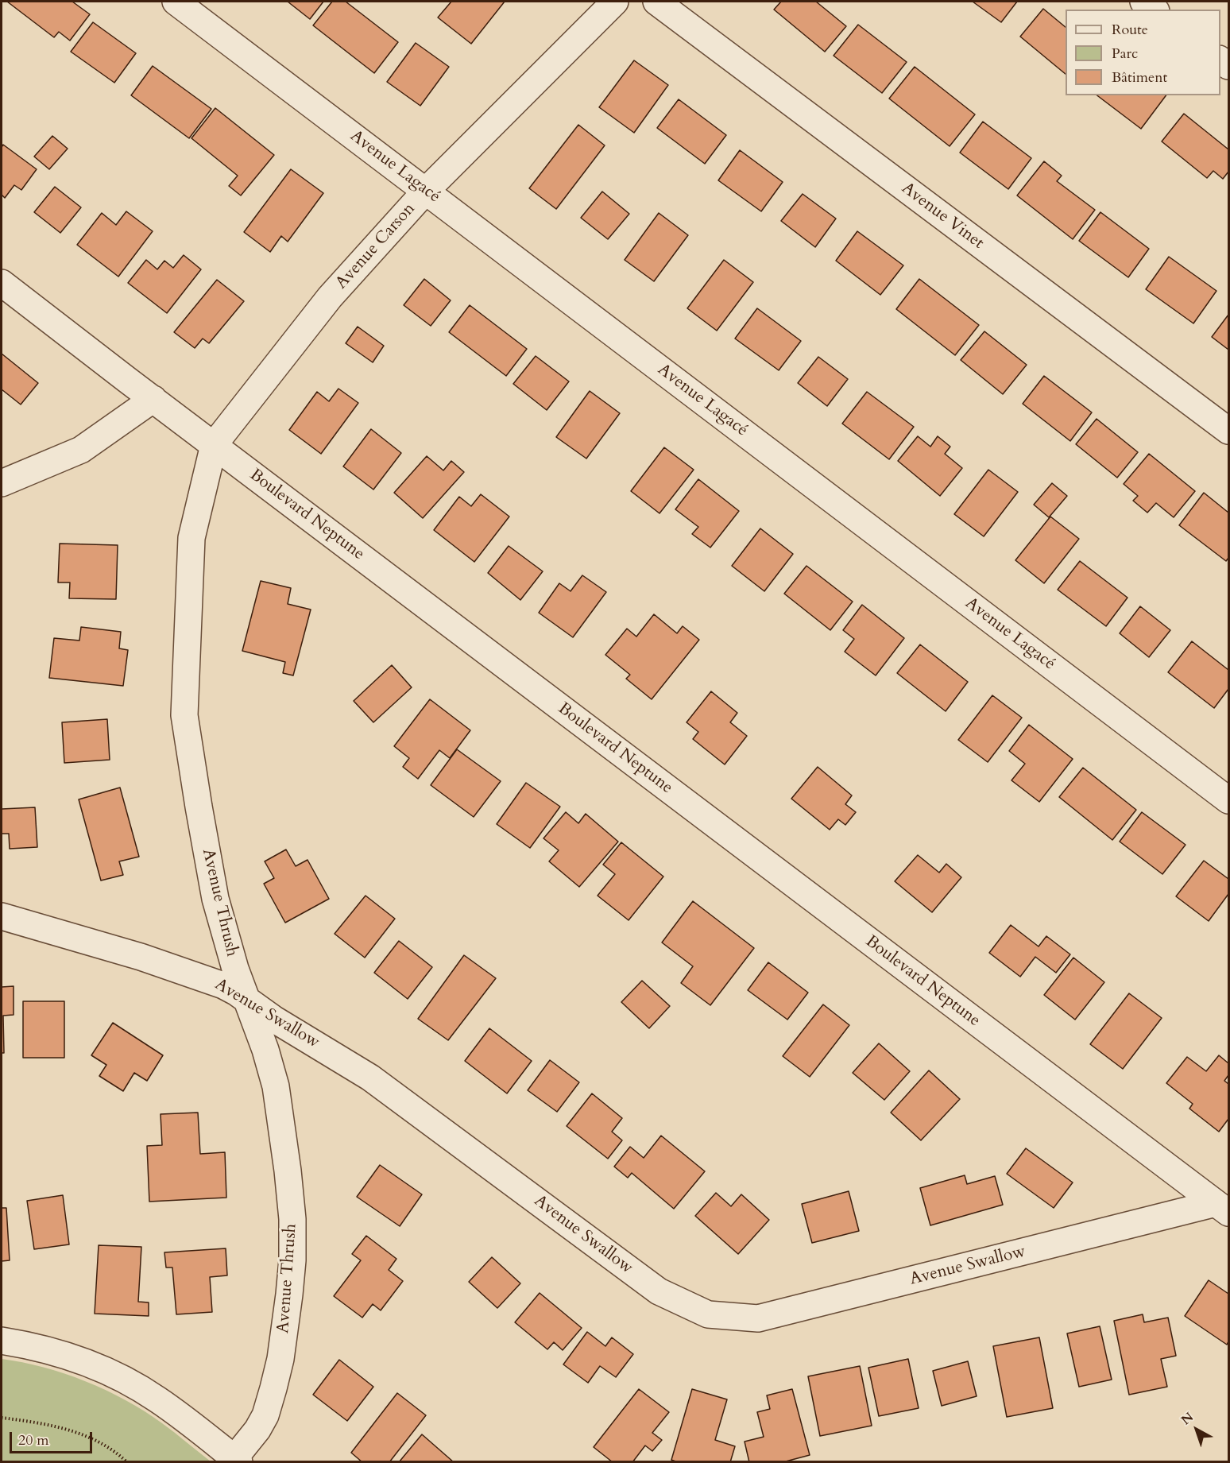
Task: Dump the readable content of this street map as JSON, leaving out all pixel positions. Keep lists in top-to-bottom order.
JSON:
{
  "streets": {
    "street": [
      "Avenue Lagacé",
      "Avenue Vinet",
      "Avenue Carson",
      "Boulevard Neptune",
      "Avenue Thrush",
      "Avenue Swallow"
    ]
  },
  "crossings": [
    ["Avenue Lagacé", "Avenue Carson"],
    ["Avenue Carson", "Boulevard Neptune"],
    ["Avenue Carson", "Avenue Thrush"],
    ["Boulevard Neptune", "Avenue Thrush"],
    ["Boulevard Neptune", "Avenue Swallow"],
    ["Avenue Thrush", "Avenue Swallow"]
  ],
  "legend": ["Route", "Parc", "Bâtiment"],
  "scale_bar": "20 m",
  "north": "top left"
}
